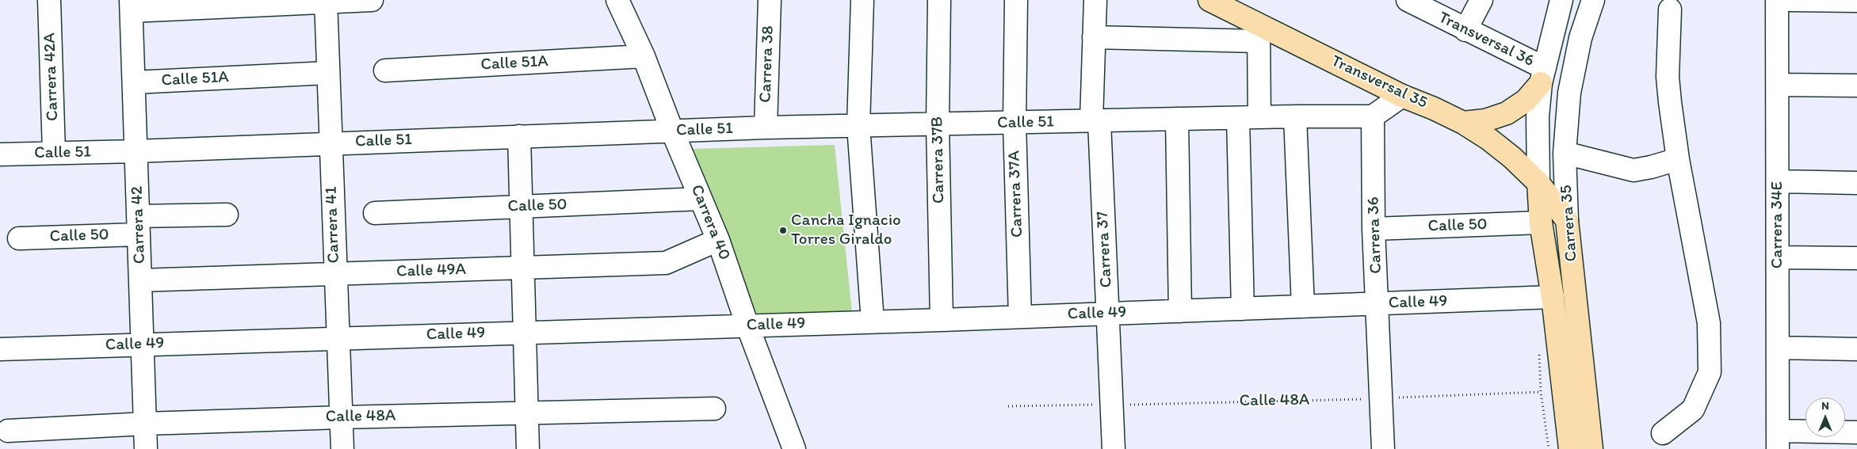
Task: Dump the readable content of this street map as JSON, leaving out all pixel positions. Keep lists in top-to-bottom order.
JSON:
{
  "streets": {
    "main road": ["Transversal 35", "Carrera 35"],
    "street": [
      "Transversal 36",
      "Calle 51A",
      "Carrera 38",
      "Carrera 42A",
      "Calle 51",
      "Carrera 37B",
      "Carrera 37A",
      "Calle 50",
      "Carrera 40",
      "Carrera 42",
      "Carrera 41",
      "Carrera 34E",
      "Carrera 36",
      "Carrera 37",
      "Calle 49A",
      "Calle 49",
      "Calle 48A"
    ]
  },
  "crossings": [
    ["Transversal 36", "Carrera 35"],
    ["Calle 51A", "Carrera 40"],
    ["Calle 51A", "Carrera 42"],
    ["Calle 51A", "Carrera 41"],
    ["Carrera 38", "Calle 51"],
    ["Carrera 42A", "Calle 51"],
    ["Transversal 35", "Carrera 35"],
    ["Calle 51", "Carrera 37B"],
    ["Calle 51", "Carrera 37A"],
    ["Calle 51", "Carrera 40"],
    ["Calle 51", "Carrera 42"],
    ["Calle 51", "Carrera 41"],
    ["Calle 51", "Carrera 36"],
    ["Calle 51", "Carrera 37"],
    ["Carrera 37B", "Calle 49"],
    ["Carrera 37A", "Calle 49"],
    ["Calle 50", "Carrera 40"],
    ["Calle 50", "Carrera 35"],
    ["Calle 50", "Carrera 42"],
    ["Calle 50", "Carrera 36"],
    ["Carrera 40", "Calle 49A"],
    ["Carrera 40", "Calle 49"],
    ["Carrera 35", "Calle 49"],
    ["Carrera 42", "Calle 49A"],
    ["Carrera 42", "Calle 49"],
    ["Carrera 42", "Calle 48A"],
    ["Carrera 41", "Calle 49A"],
    ["Carrera 41", "Calle 49"],
    ["Carrera 41", "Calle 48A"],
    ["Carrera 36", "Calle 49"],
    ["Carrera 36", "Calle 48A"],
    ["Carrera 37", "Calle 49"],
    ["Carrera 37", "Calle 48A"]
  ],
  "places": ["Cancha Ignacio Torres Giraldo"],
  "north": "top"
}
